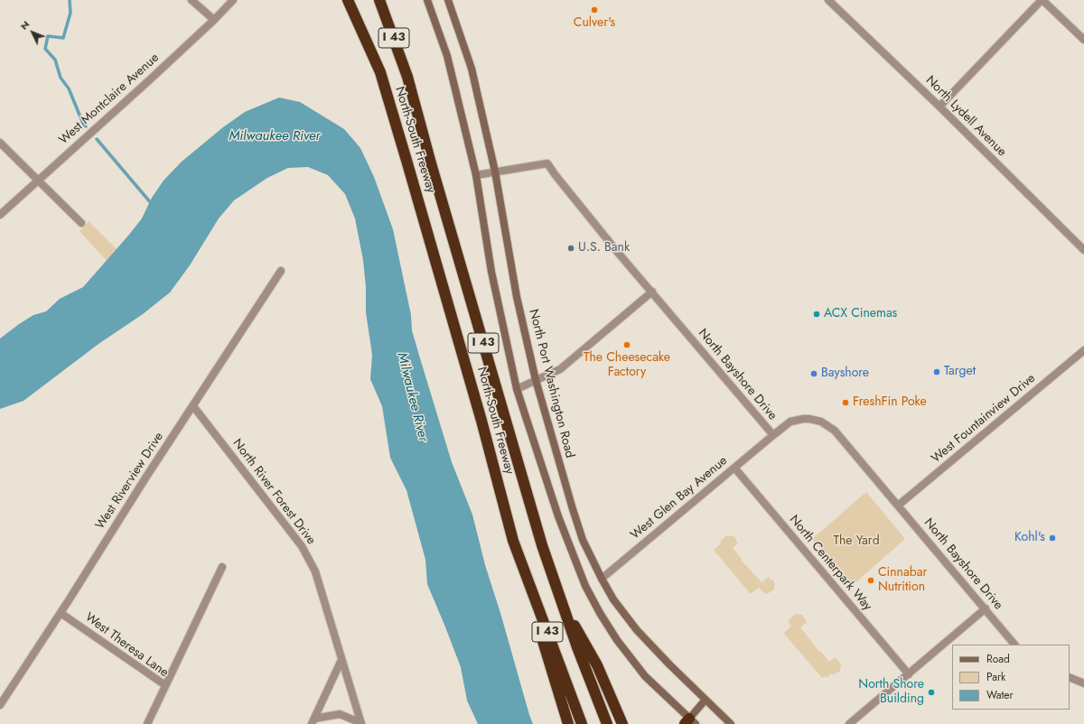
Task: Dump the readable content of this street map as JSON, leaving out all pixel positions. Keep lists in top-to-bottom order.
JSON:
{
  "streets": {
    "highway": ["I 43", "North-South Freeway"],
    "main road": ["North Port Washington Road"],
    "street": [
      "West Montclaire Avenue",
      "North Lydell Avenue",
      "North Bayshore Drive",
      "West Fountainview Drive",
      "West Riverview Drive",
      "North River Forest Drive",
      "West Glen Bay Avenue",
      "North Centerpark Way",
      "West Theresa Lane"
    ]
  },
  "crossings": [
    ["North Bayshore Drive", "North Port Washington Road"],
    ["North Bayshore Drive", "West Fountainview Drive"],
    ["North Bayshore Drive", "West Glen Bay Avenue"],
    ["North Port Washington Road", "West Glen Bay Avenue"],
    ["West Riverview Drive", "North River Forest Drive"],
    ["West Riverview Drive", "West Theresa Lane"],
    ["West Glen Bay Avenue", "North Centerpark Way"]
  ],
  "water": ["Milwaukee River"],
  "parks": ["The Yard"],
  "places": [
    "Culver's",
    "U.S. Bank",
    "ACX Cinemas",
    "The Cheesecake Factory",
    "Target",
    "Bayshore",
    "FreshFin Poke",
    "Kohl's",
    "Cinnabar Nutrition",
    "North Shore Building"
  ],
  "legend": ["Road", "Park", "Water"],
  "north": "top left"
}
